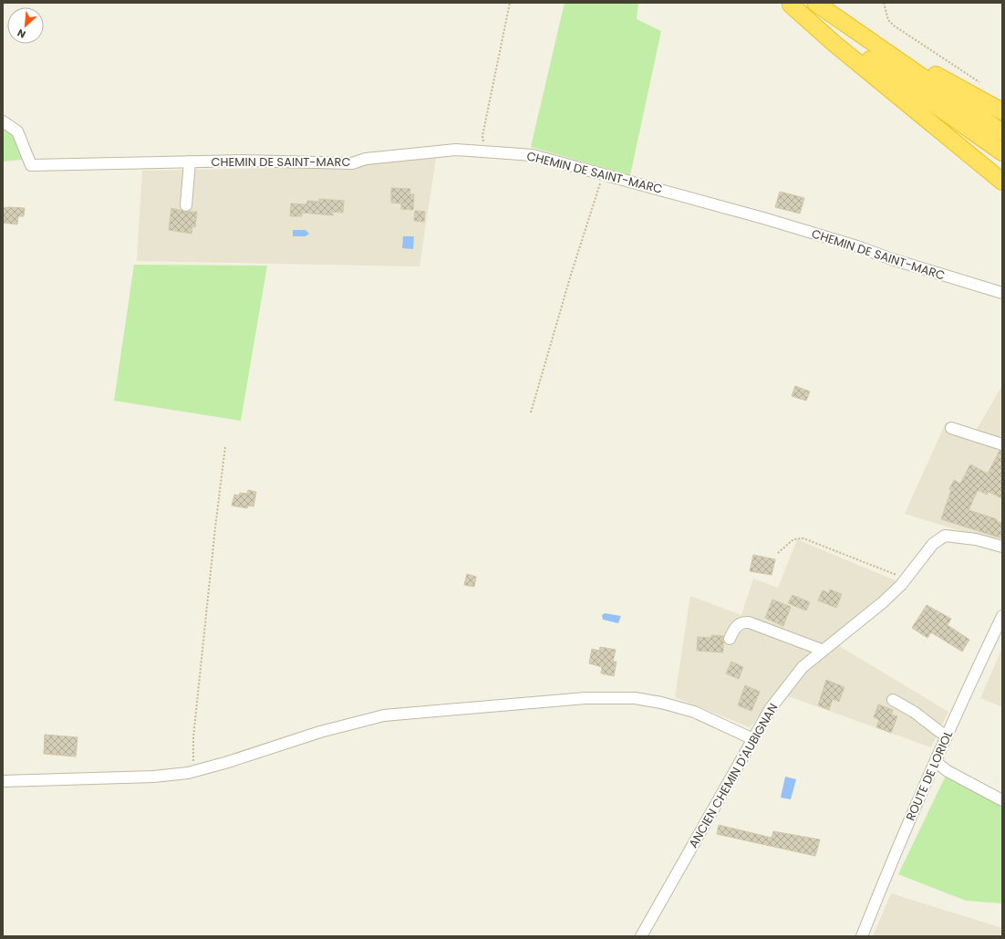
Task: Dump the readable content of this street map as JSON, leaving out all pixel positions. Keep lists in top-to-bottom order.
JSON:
{
  "streets": {
    "street": ["CHEMIN DE SAINT-MARC", "ANCIEN CHEMIN D'AUBIGNAN", "ROUTE DE LORIOL"]
  },
  "north": "bottom left"
}
